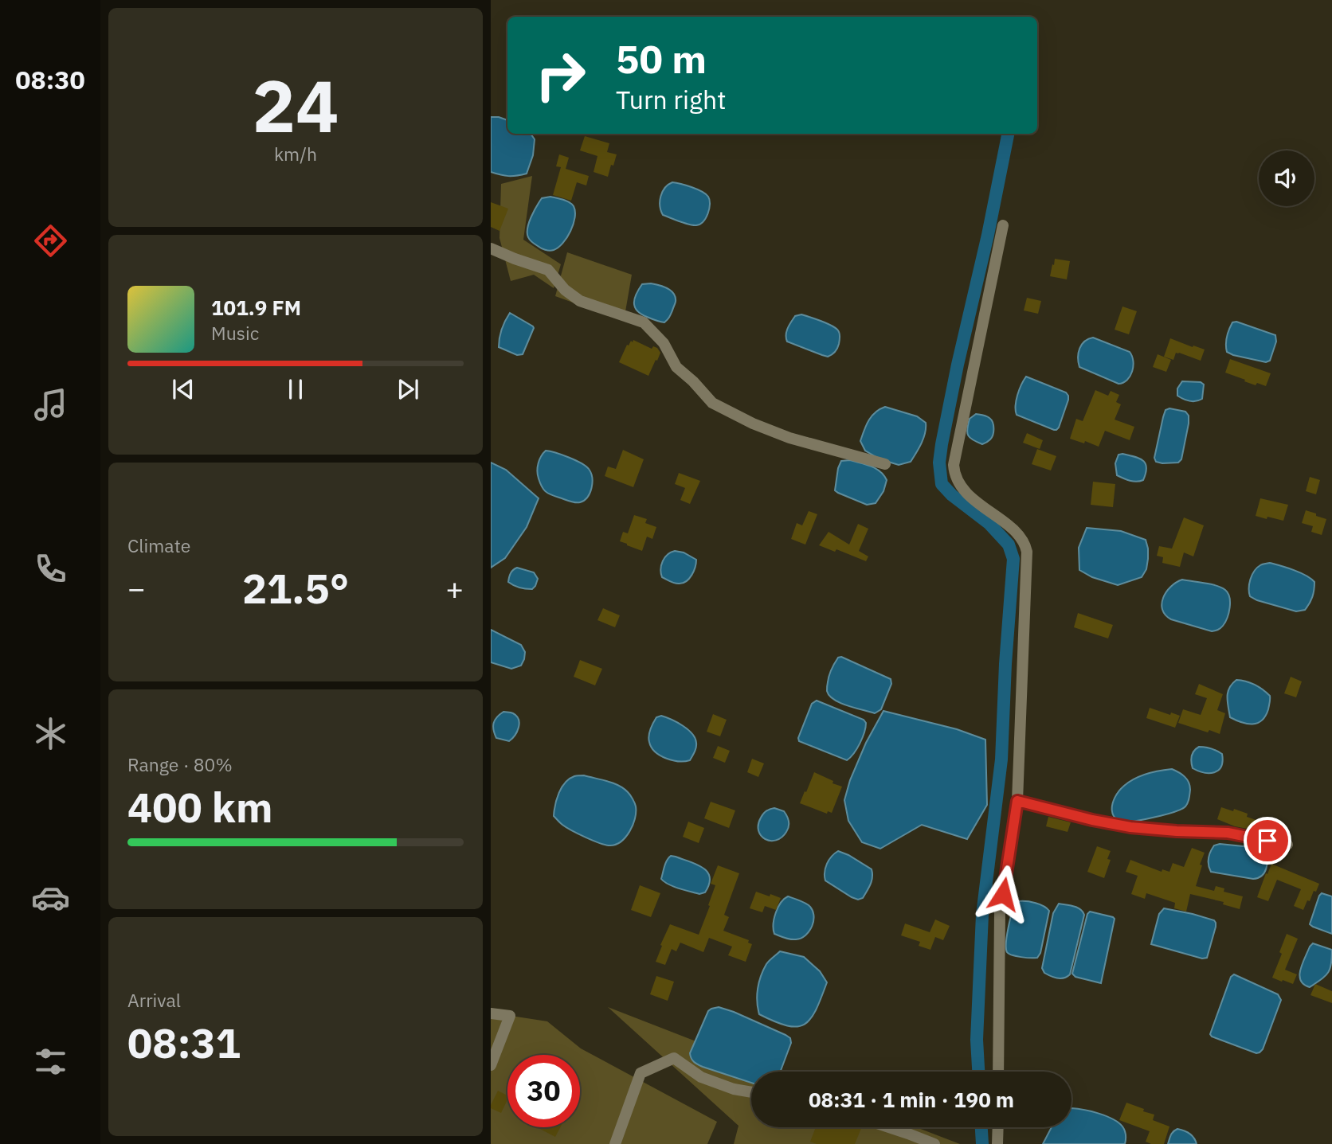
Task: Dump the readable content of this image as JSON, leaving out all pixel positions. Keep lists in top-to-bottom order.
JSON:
{
  "page": {
    "tabs": "08:30",
    "tile": [
      ["24", "km/h"],
      "Climate",
      ["Range · 80%", "400 km"],
      ["Arrival", "08:31"]
    ],
    "turn": ["50 m", "Turn right"],
    "song": ["101.9 FM", "Music"],
    "heat": ["−", "21.5°", "+"],
    "limit": "30",
    "trip": "08:31 · 1 min · 190 m"
  }
}
